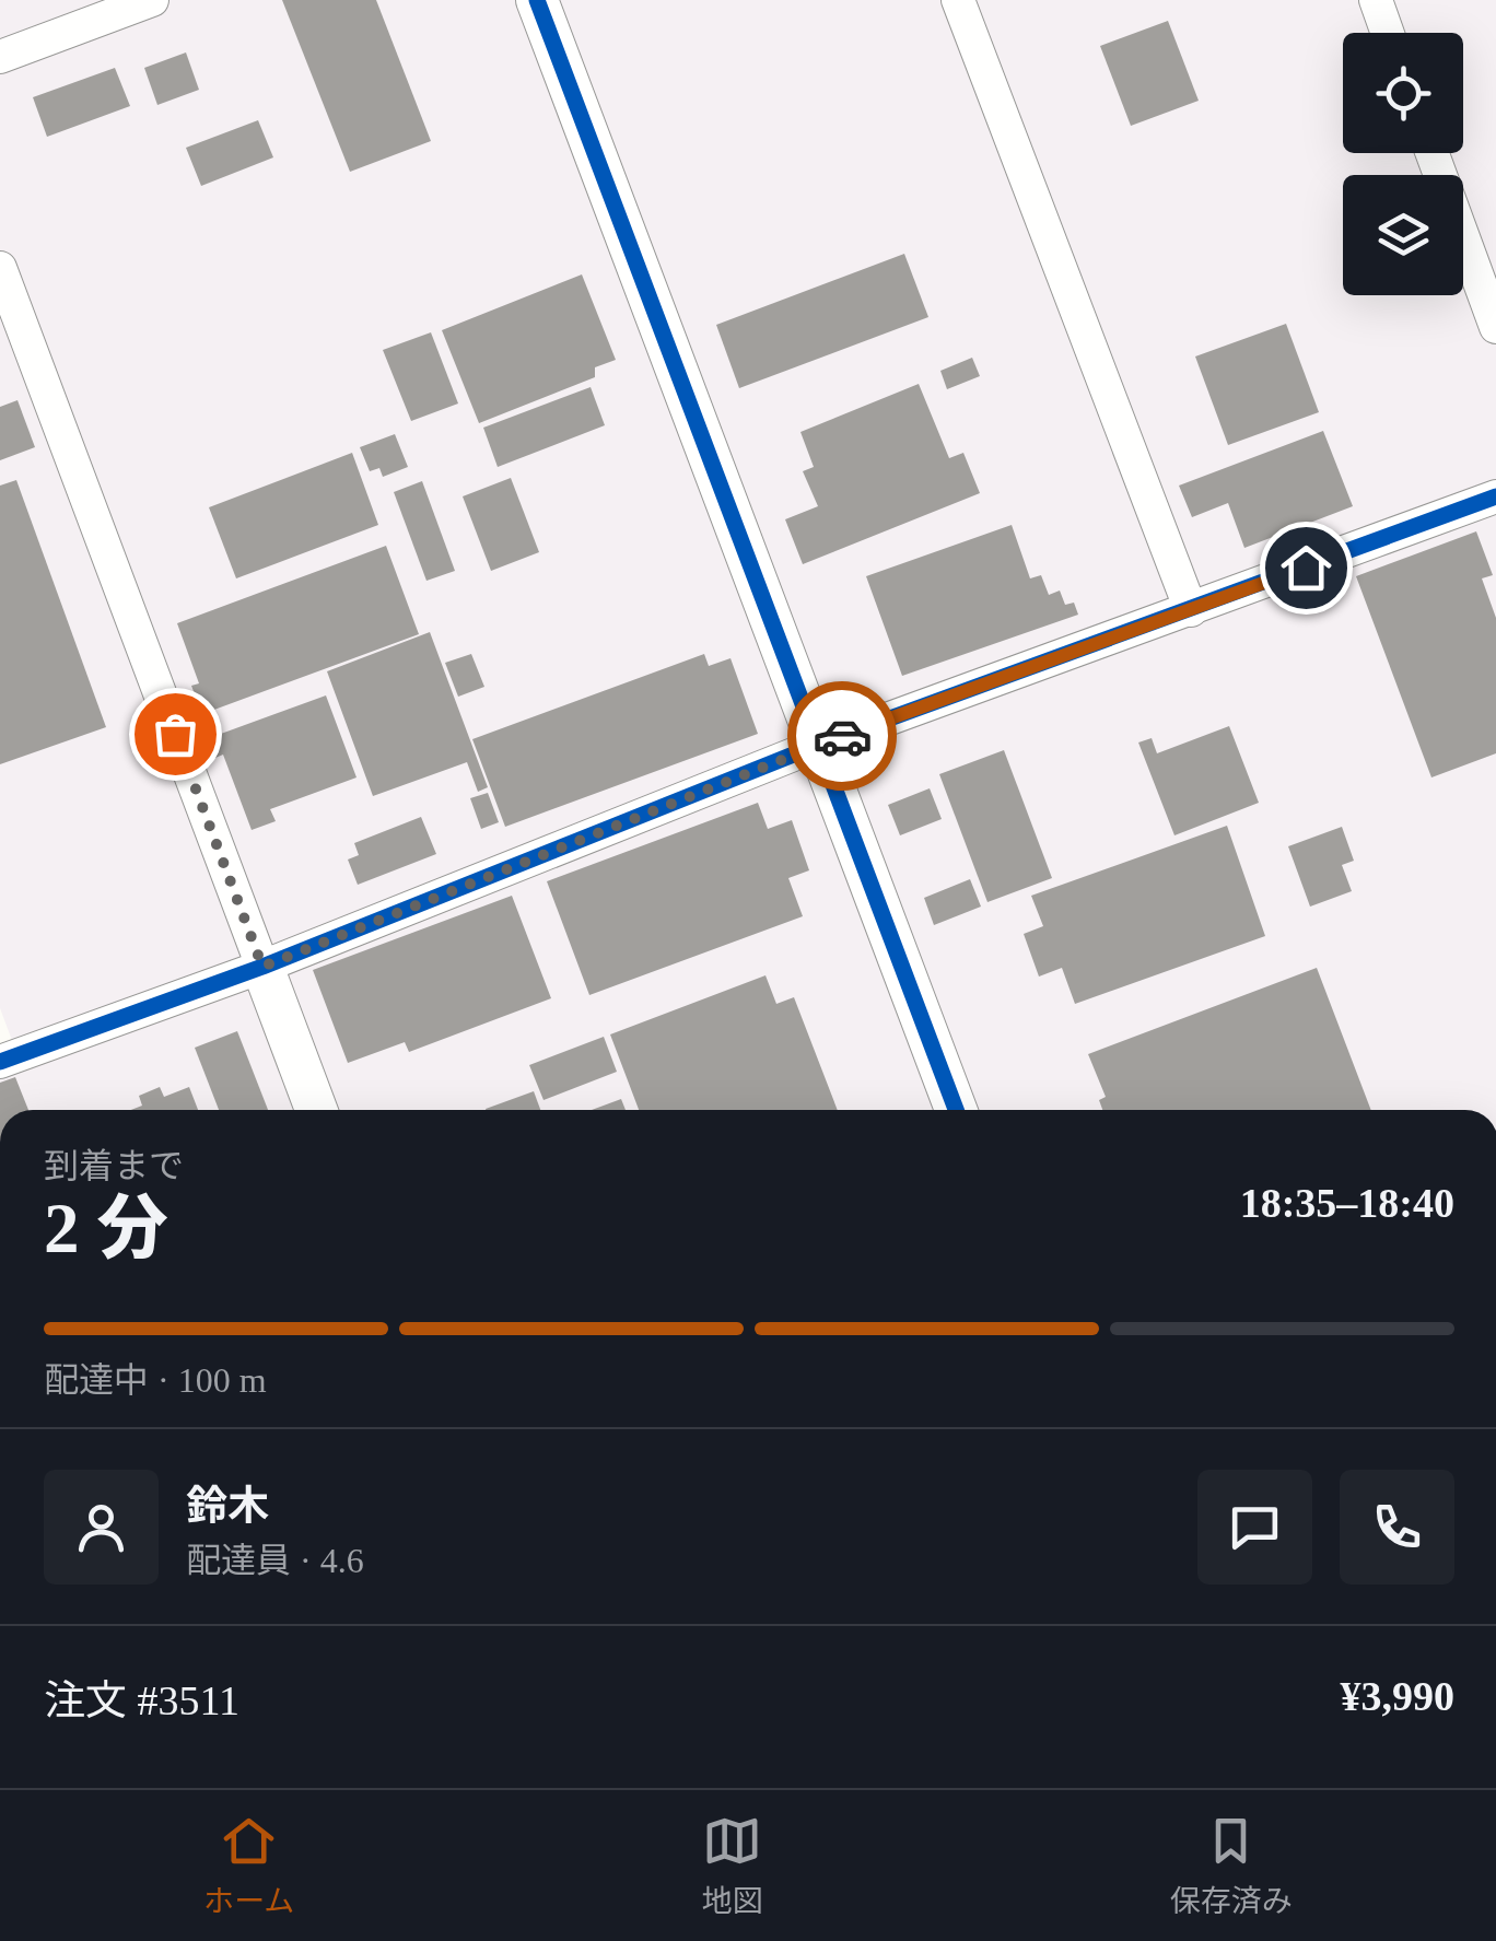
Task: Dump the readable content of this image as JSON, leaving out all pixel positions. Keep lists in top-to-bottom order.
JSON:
{
  "page": {
    "heading": ["2 分", "到着まで", "18:35–18:40"],
    "panel": [
      "鈴木",
      "配達員 · 4.6",
      "注文 #3511",
      "¥3,990"
    ],
    "bar": "配達中 · 100 m",
    "tabs": ["ホーム", "地図", "保存済み"]
  }
}
